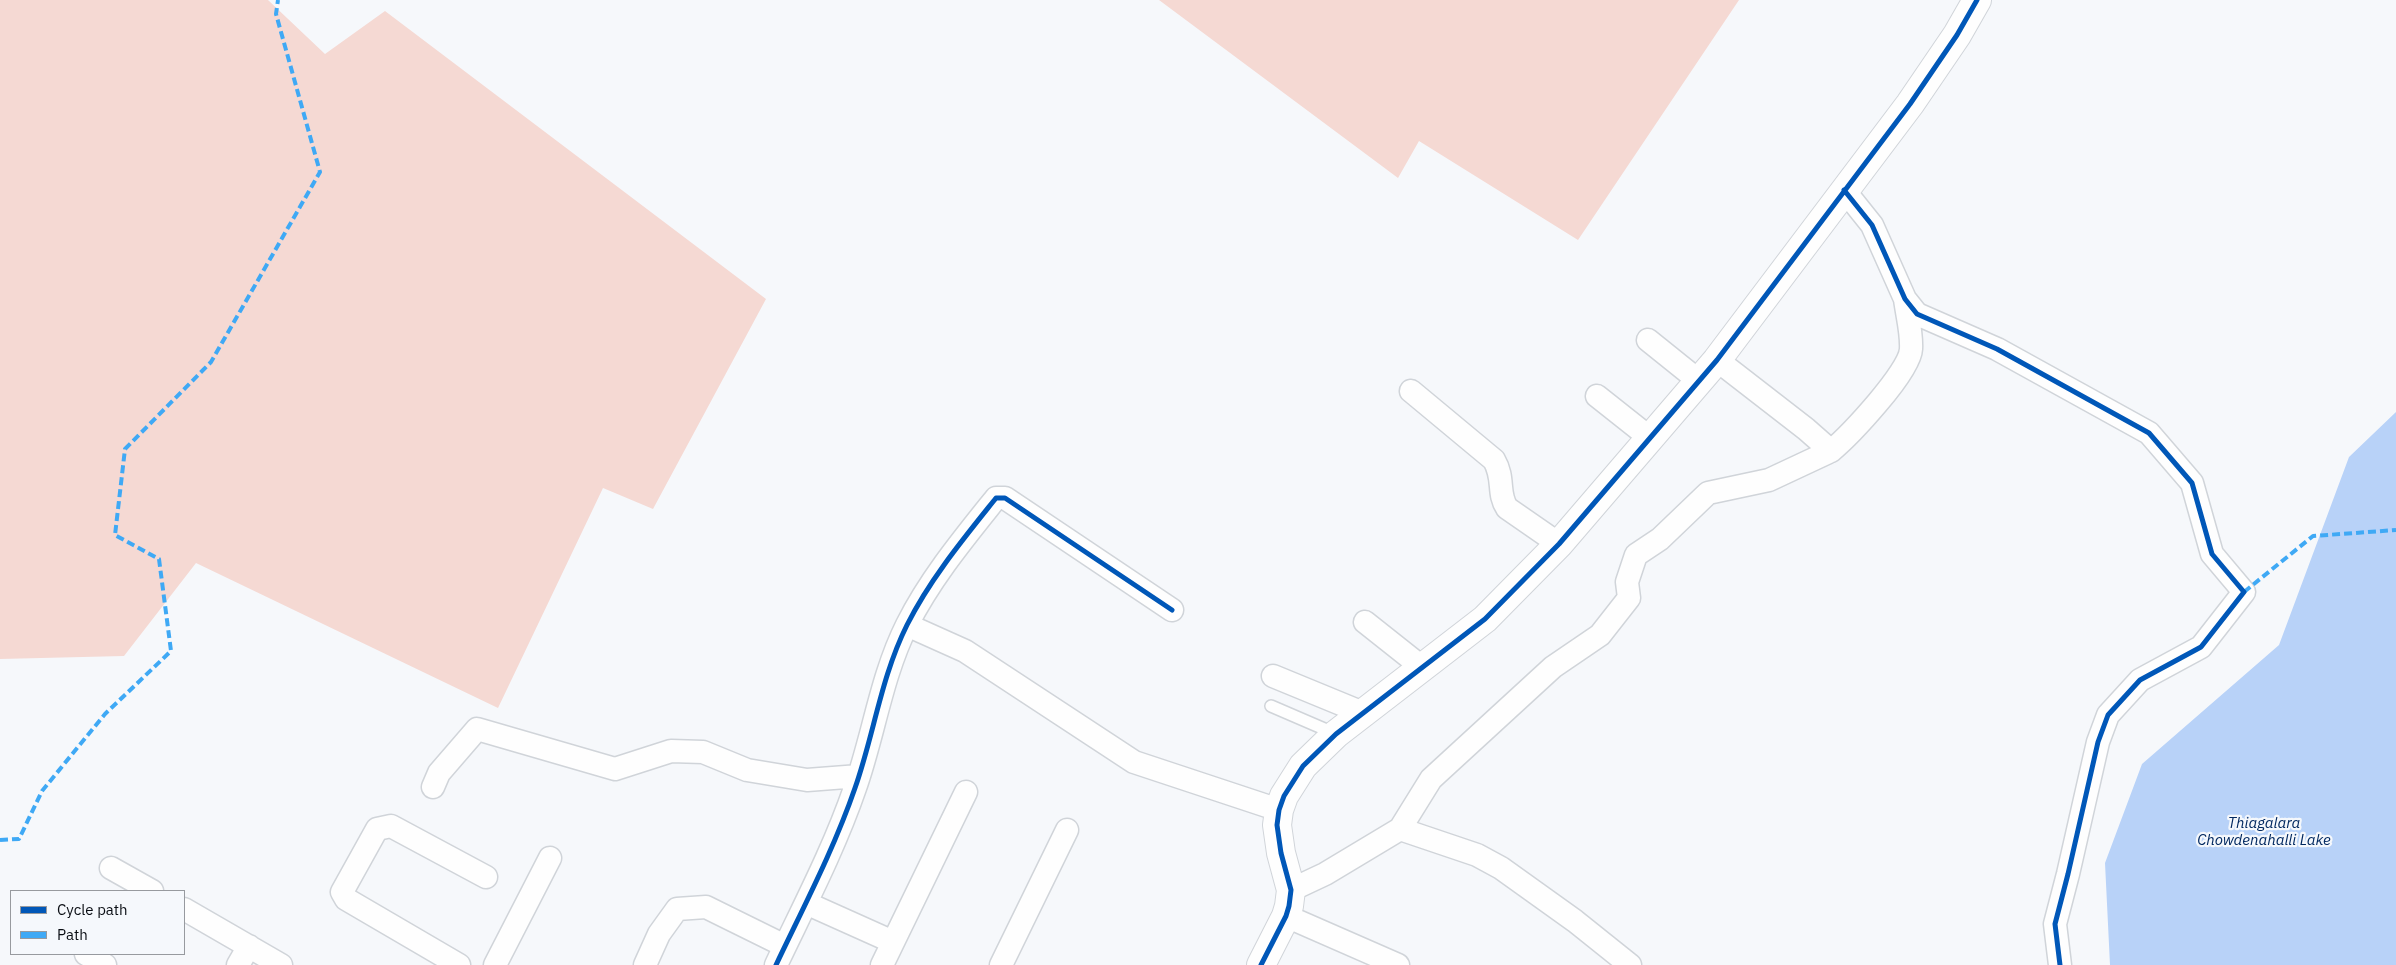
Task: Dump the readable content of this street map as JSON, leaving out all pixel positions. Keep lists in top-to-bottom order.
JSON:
{
  "water": ["Thiagalara Chowdenahalli Lake"],
  "legend": ["Cycle path", "Path"]
}
